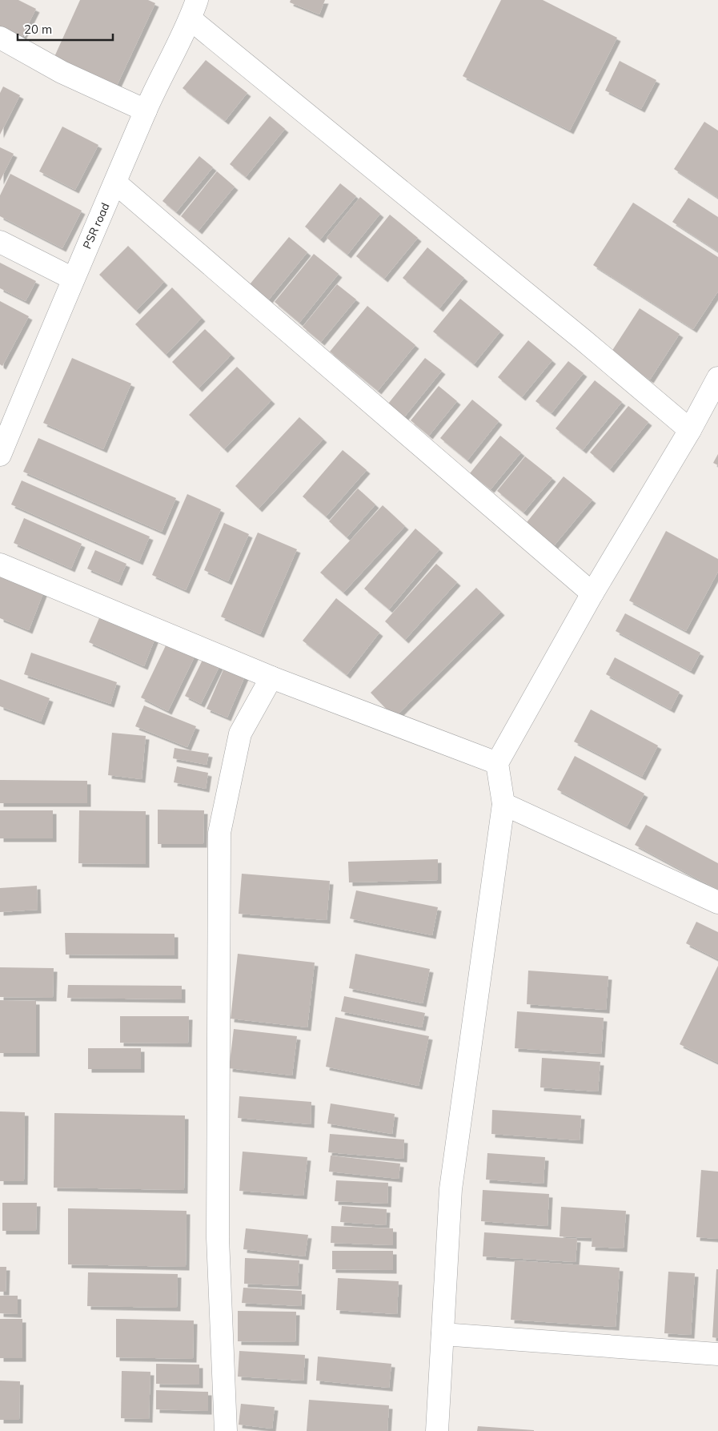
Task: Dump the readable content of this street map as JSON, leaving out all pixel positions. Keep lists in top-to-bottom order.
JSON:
{
  "streets": {
    "street": ["PSR road"]
  },
  "scale_bar": "20 m"
}
